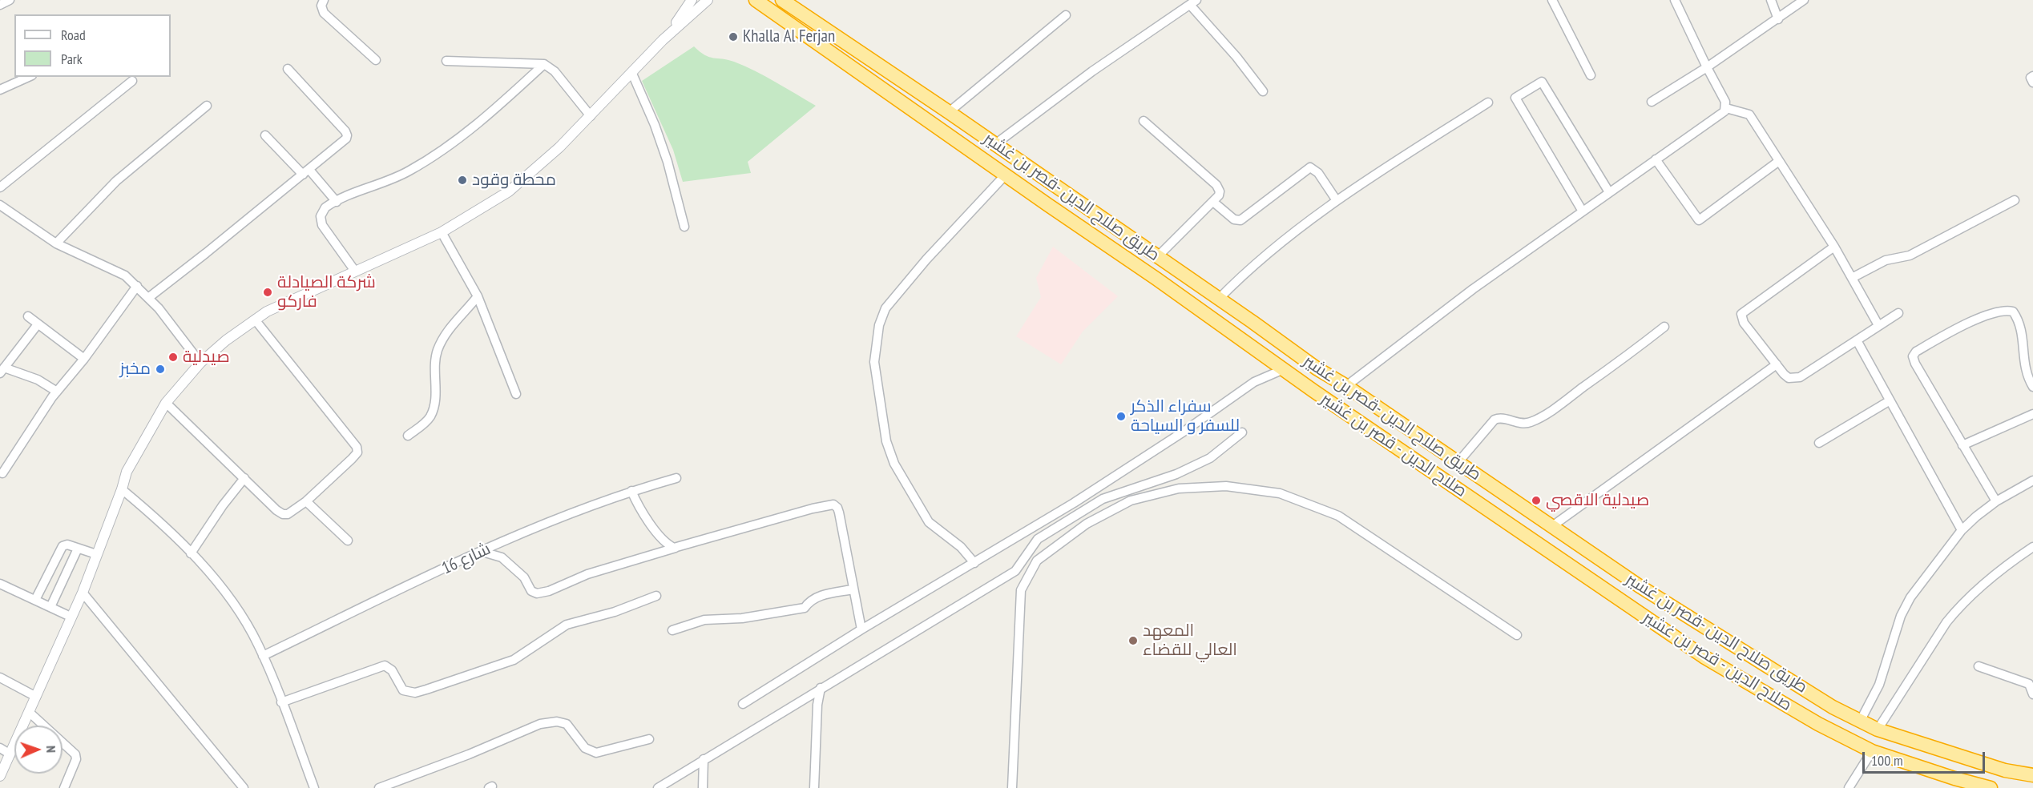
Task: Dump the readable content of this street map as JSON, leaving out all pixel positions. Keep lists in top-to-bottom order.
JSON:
{
  "streets": {
    "highway": ["طريق صلاح الدين -قصر بن غشير", "صلاح الدين - قصر بن غشير"],
    "street": ["شارع 16"]
  },
  "places": [
    "Khalla Al Ferjan",
    "محطة وقود",
    "شركة الصيادلة فاركو",
    "صيدلية",
    "مخبز",
    "سفراء الذكر للسفر و السياحة",
    "صيدلية الاقصي",
    "المعهد العالي للقضاء"
  ],
  "legend": ["Road", "Park"],
  "scale_bar": "100 m",
  "north": "right"
}
